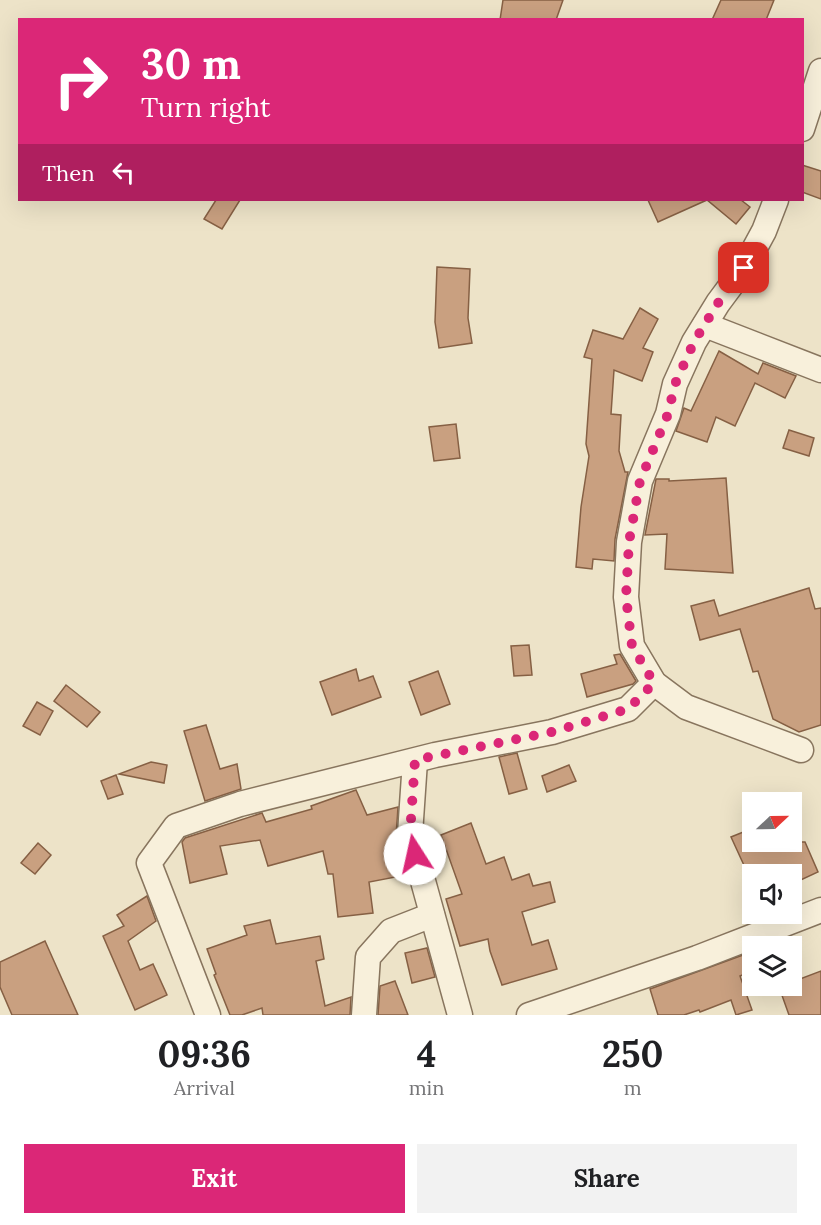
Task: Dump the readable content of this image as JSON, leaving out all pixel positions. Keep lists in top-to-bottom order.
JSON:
{
  "north": "right",
  "page": {
    "turn": ["30 m", "Turn right"],
    "then": "Then",
    "eta": [
      "09:36",
      "Arrival",
      "4",
      "min",
      "250",
      "m"
    ],
    "buttons": ["Exit", "Share"]
  }
}
